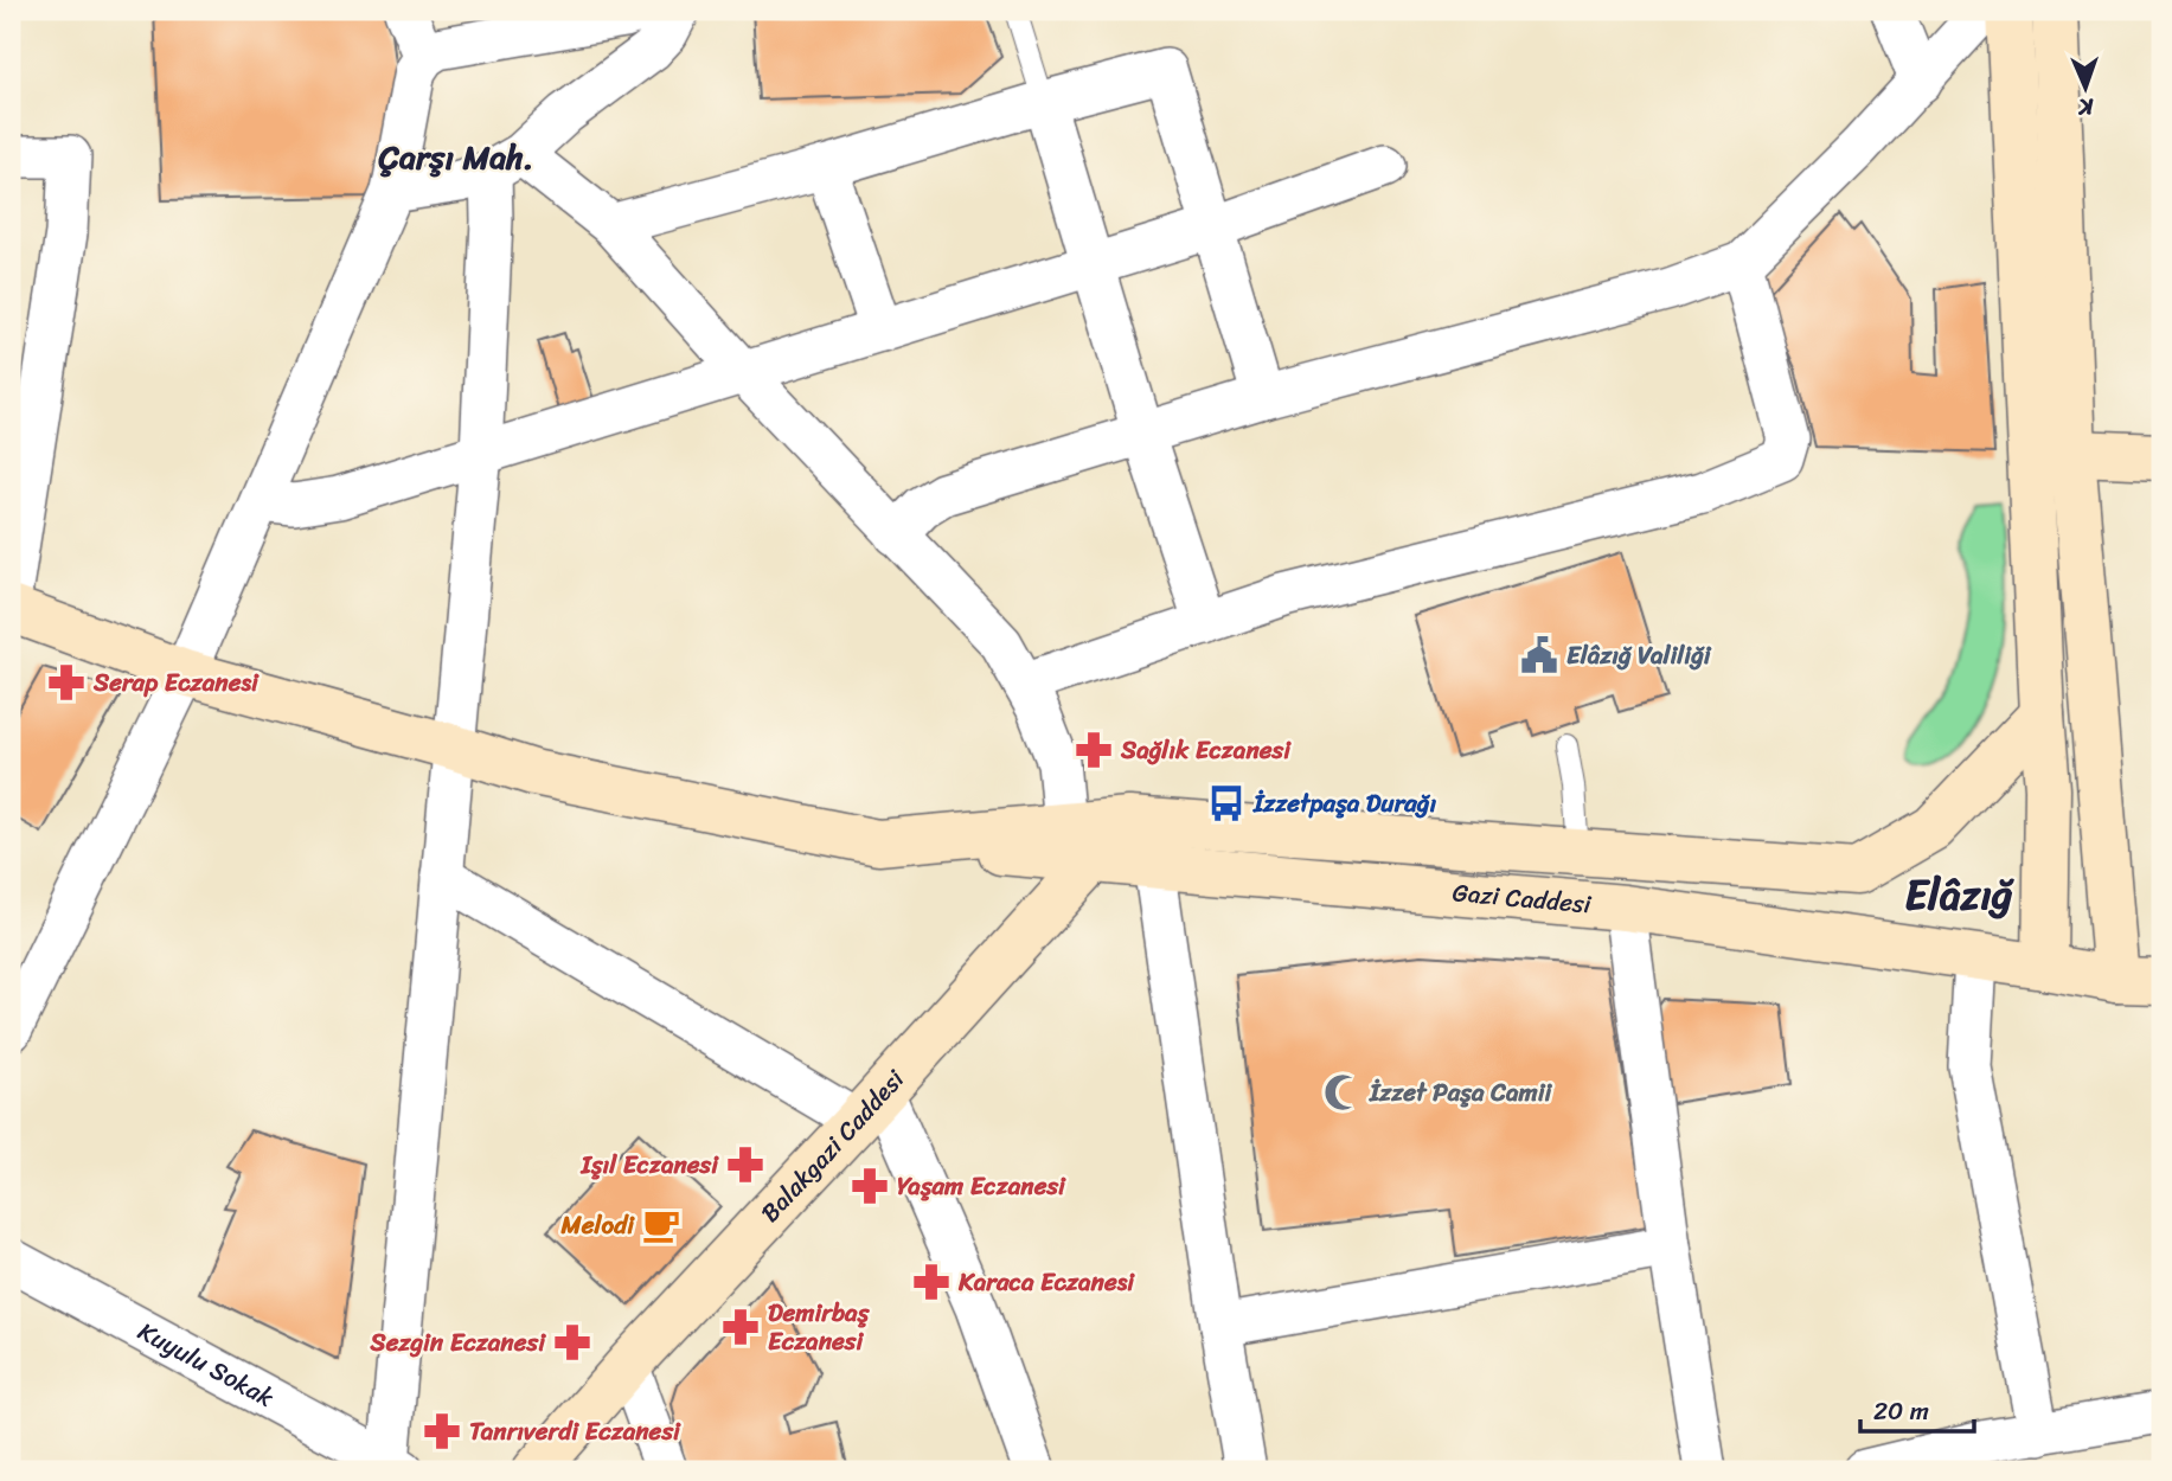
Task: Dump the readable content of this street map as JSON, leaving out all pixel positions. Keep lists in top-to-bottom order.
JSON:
{
  "streets": {
    "main road": ["Gazi Caddesi", "Balakgazi Caddesi"],
    "street": ["Kuyulu Sokak"]
  },
  "crossings": [
    ["Gazi Caddesi", "Balakgazi Caddesi"]
  ],
  "districts": ["Çarşı Mah.", "Elâzığ"],
  "places": {
    "public building": ["Elâzığ Valiliği"],
    "pharmacy": [
      "Serap Eczanesi",
      "Sağlık Eczanesi",
      "Işıl Eczanesi",
      "Yaşam Eczanesi",
      "Karaca Eczanesi",
      "Demirbaş Eczanesi",
      "Sezgin Eczanesi",
      "Tanrıverdi Eczanesi"
    ],
    "bus stop": ["İzzetpaşa Durağı"],
    "mosque": ["İzzet Paşa Camii"],
    "cafe": ["Melodi"]
  },
  "scale_bar": "20 m",
  "north": "bottom"
}
